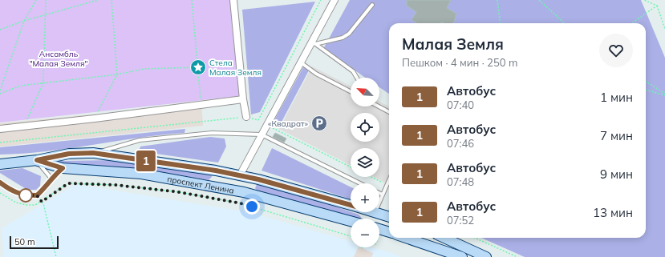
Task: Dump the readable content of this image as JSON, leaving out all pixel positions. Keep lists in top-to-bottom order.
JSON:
{
  "streets": {
    "street": ["проспект Ленина"]
  },
  "parks": ["Ансамбль \"Малая Земля\""],
  "places": {
    "place": ["Стела Малая Земля"],
    "parking": ["«Квадрат»"]
  },
  "lines": ["bus line 1"],
  "scale_bar": "50 m",
  "north": "top left",
  "page": {
    "on_map": "1",
    "heading": ["Малая Земля", "Пешком · 4 мин · 250 m"],
    "map_buttons": ["+", "−"],
    "list": [
      {
        "mark": "1",
        "name": "Автобус",
        "note": "07:40",
        "value": "1 мин"
      },
      {
        "mark": "1",
        "name": "Автобус",
        "note": "07:46",
        "value": "7 мин"
      },
      {
        "mark": "1",
        "name": "Автобус",
        "note": "07:48",
        "value": "9 мин"
      },
      {
        "mark": "1",
        "name": "Автобус",
        "note": "07:52",
        "value": "13 мин"
      }
    ],
    "scale": "50 m"
  }
}
